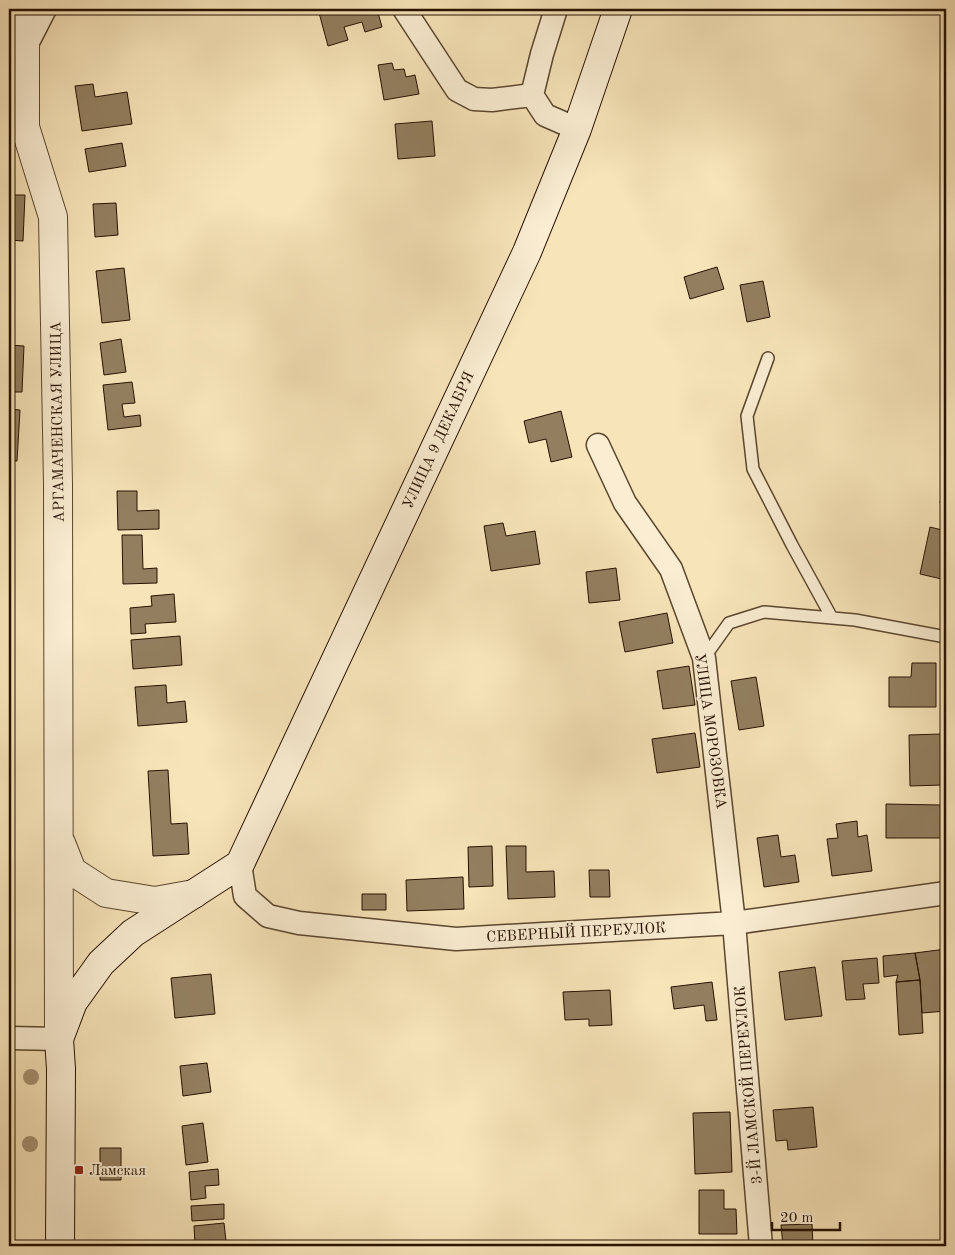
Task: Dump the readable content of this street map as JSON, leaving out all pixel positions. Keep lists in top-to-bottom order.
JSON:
{
  "streets": {
    "main road": ["АРГАМАЧЕНСКАЯ УЛИЦА", "УЛИЦА 9 ДЕКАБРЯ"],
    "street": ["УЛИЦА МОРОЗОВКА", "СЕВЕРНЫЙ ПЕРЕУЛОК", "3-Й ЛАМСКОЙ ПЕРЕУЛОК"]
  },
  "crossings": [
    ["УЛИЦА 9 ДЕКАБРЯ", "СЕВЕРНЫЙ ПЕРЕУЛОК"],
    ["УЛИЦА МОРОЗОВКА", "СЕВЕРНЫЙ ПЕРЕУЛОК"],
    ["УЛИЦА МОРОЗОВКА", "3-Й ЛАМСКОЙ ПЕРЕУЛОК"],
    ["СЕВЕРНЫЙ ПЕРЕУЛОК", "3-Й ЛАМСКОЙ ПЕРЕУЛОК"]
  ],
  "places": {
    "transit": ["Ламская"]
  },
  "scale_bar": "20 m"
}
